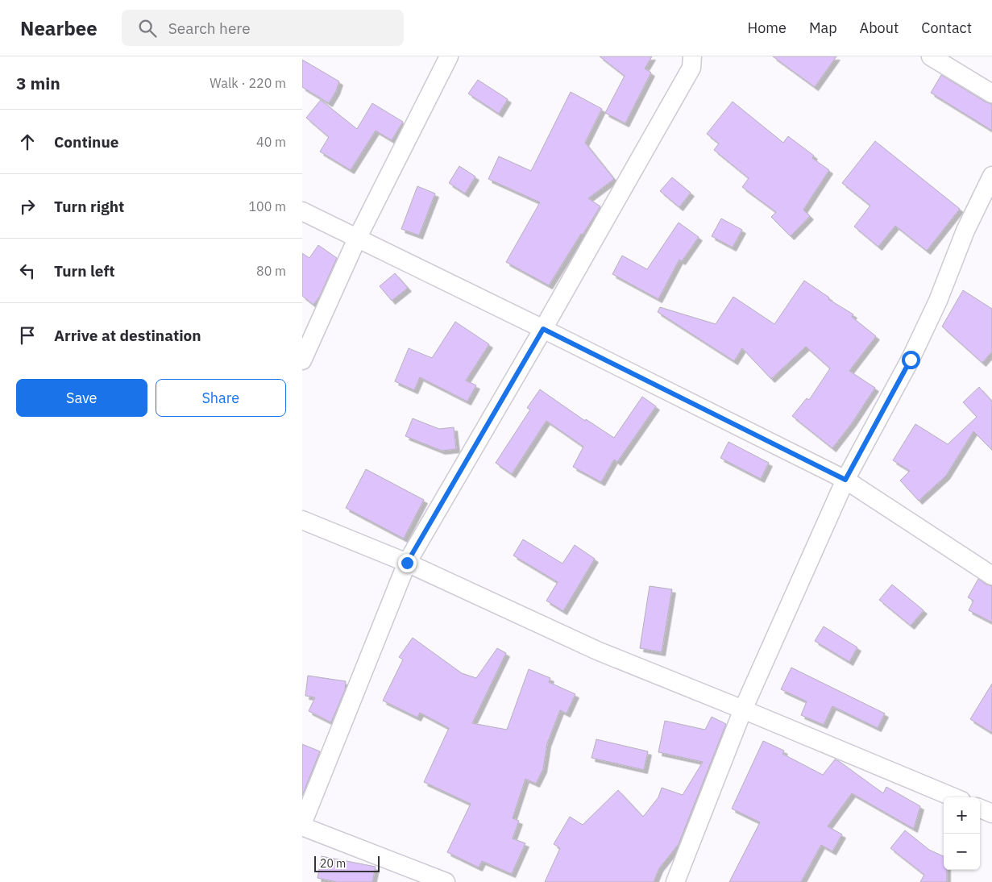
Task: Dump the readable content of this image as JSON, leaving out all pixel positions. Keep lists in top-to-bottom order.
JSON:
{
  "scale_bar": "20 m",
  "page": {
    "header": "Nearbee",
    "search": "Search here",
    "nav": [
      "Home",
      "Map",
      "About",
      "Contact"
    ],
    "heading": ["3 min", "Walk · 220 m"],
    "list": [
      ["Continue", "40 m"],
      ["Turn right", "100 m"],
      ["Turn left", "80 m"],
      "Arrive at destination"
    ],
    "buttons": ["Save", "Share"],
    "map_buttons": ["+", "−"],
    "scale": "20 m"
  }
}
